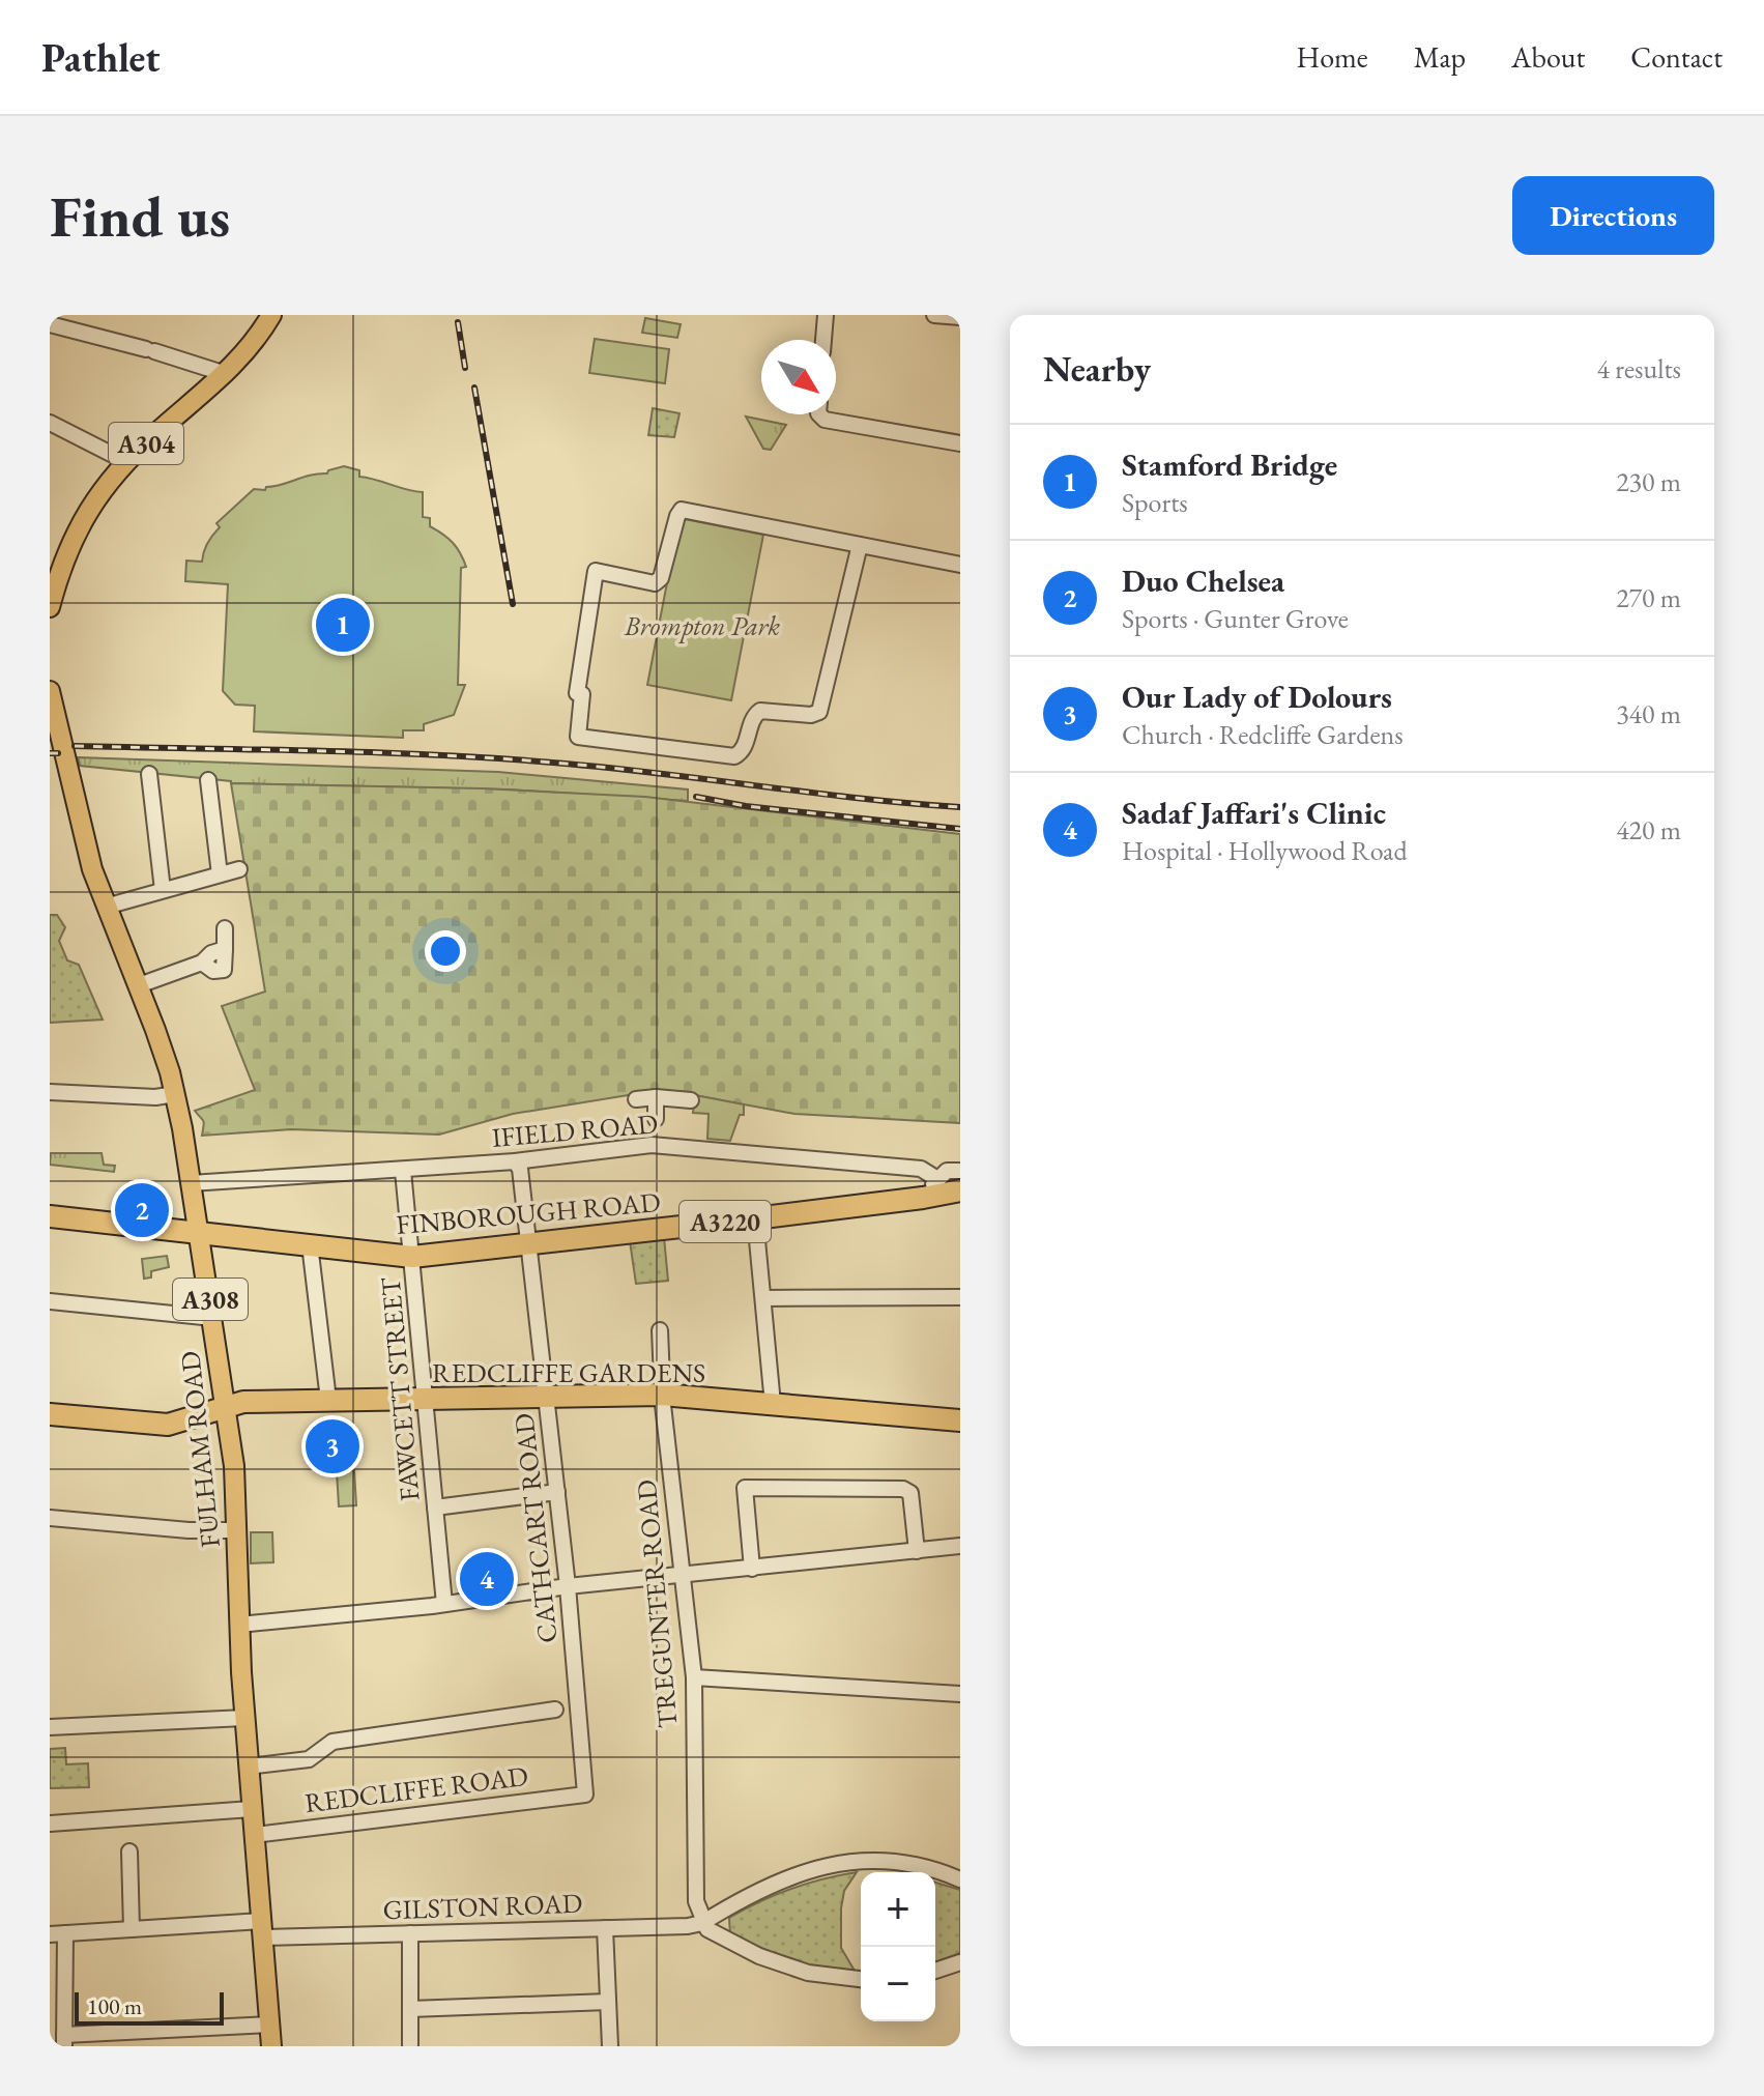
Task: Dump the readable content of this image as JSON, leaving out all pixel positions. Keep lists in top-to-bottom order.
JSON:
{
  "streets": {
    "highway": ["FINBOROUGH ROAD", "A3220", "REDCLIFFE GARDENS"],
    "main road": ["A304", "A308", "FULHAM ROAD"],
    "street": [
      "IFIELD ROAD",
      "FAWCETT STREET",
      "CATHCART ROAD",
      "TREGUNTER ROAD",
      "REDCLIFFE ROAD",
      "GILSTON ROAD"
    ]
  },
  "crossings": [
    ["IFIELD ROAD", "FAWCETT STREET"],
    ["IFIELD ROAD", "FULHAM ROAD"],
    ["IFIELD ROAD", "CATHCART ROAD"],
    ["FINBOROUGH ROAD", "A3220"],
    ["FINBOROUGH ROAD", "FAWCETT STREET"],
    ["FINBOROUGH ROAD", "FULHAM ROAD"],
    ["FINBOROUGH ROAD", "CATHCART ROAD"],
    ["A3220", "FULHAM ROAD"],
    ["REDCLIFFE GARDENS", "FAWCETT STREET"],
    ["REDCLIFFE GARDENS", "FULHAM ROAD"],
    ["REDCLIFFE GARDENS", "CATHCART ROAD"],
    ["REDCLIFFE GARDENS", "TREGUNTER ROAD"],
    ["FULHAM ROAD", "REDCLIFFE ROAD"],
    ["FULHAM ROAD", "GILSTON ROAD"],
    ["CATHCART ROAD", "REDCLIFFE ROAD"],
    ["TREGUNTER ROAD", "GILSTON ROAD"]
  ],
  "parks": ["Brompton Park"],
  "scale_bar": "100 m",
  "north": "bottom right",
  "page": {
    "header": "Pathlet",
    "nav": [
      "Home",
      "Map",
      "About",
      "Contact"
    ],
    "buttons": "Directions",
    "title": "Find us",
    "heading": ["Nearby", "4 results"],
    "list": [
      {
        "mark": "1",
        "name": "Stamford Bridge",
        "note": "Sports",
        "value": "230 m"
      },
      {
        "mark": "2",
        "name": "Duo Chelsea",
        "note": "Sports · Gunter Grove",
        "value": "270 m"
      },
      {
        "mark": "3",
        "name": "Our Lady of Dolours",
        "note": "Church · Redcliffe Gardens",
        "value": "340 m"
      },
      {
        "mark": "4",
        "name": "Sadaf Jaffari's Clinic",
        "note": "Hospital · Hollywood Road",
        "value": "420 m"
      }
    ],
    "pins": [
      "1",
      "2",
      "3",
      "4"
    ],
    "map_buttons": ["+", "−"],
    "scale": "100 m"
  }
}
